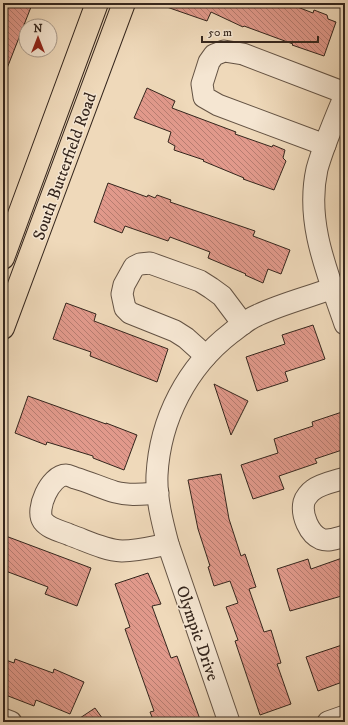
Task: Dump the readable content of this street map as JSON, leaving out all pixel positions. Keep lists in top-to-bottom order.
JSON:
{
  "streets": {
    "main road": ["South Butterfield Road"],
    "street": ["Olympic Drive"]
  },
  "scale_bar": "50 m",
  "north": "top"
}
